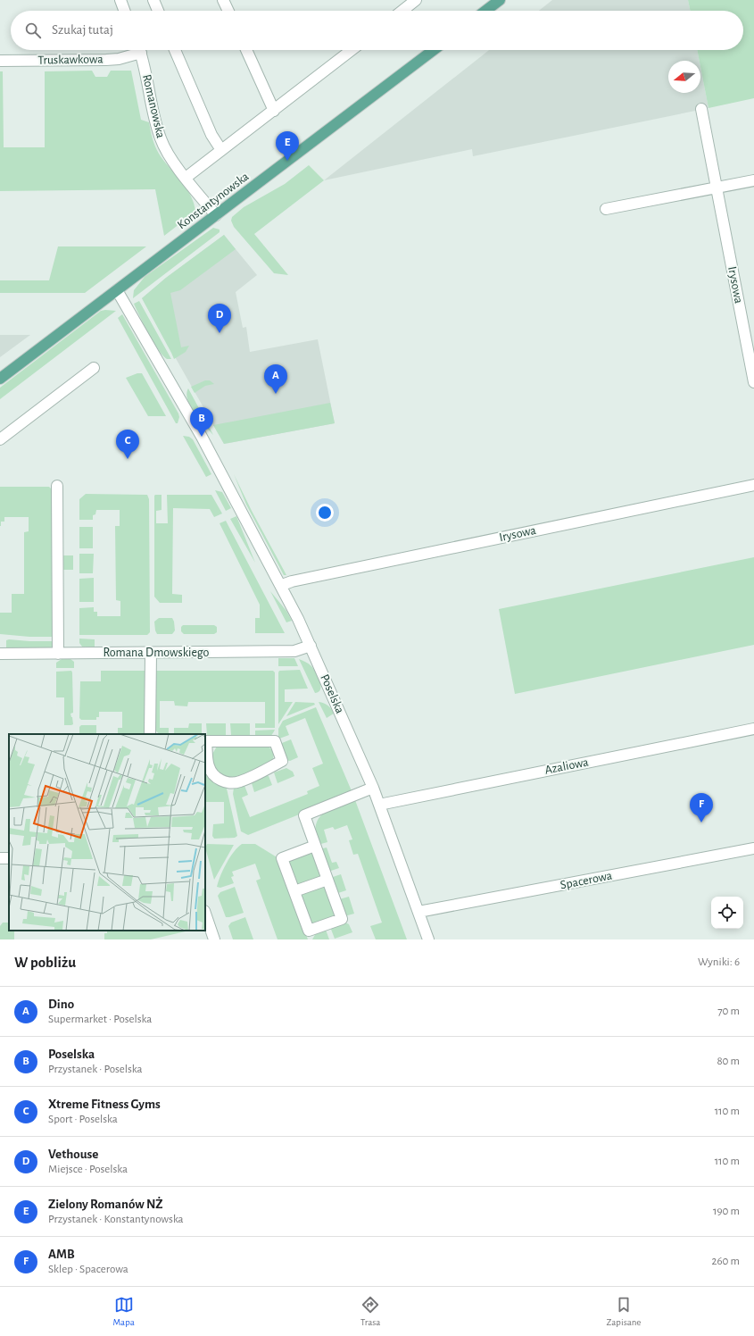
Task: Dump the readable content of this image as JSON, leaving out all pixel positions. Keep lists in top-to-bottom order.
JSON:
{
  "streets": {
    "main road": ["Konstantynowska"],
    "street": [
      "Truskawkowa",
      "Romanowska",
      "Irysowa",
      "Romana Dmowskiego",
      "Poselska",
      "Azaliowa",
      "Spacerowa"
    ]
  },
  "crossings": [
    ["Romanowska", "Konstantynowska"],
    ["Konstantynowska", "Poselska"],
    ["Irysowa", "Poselska"],
    ["Romana Dmowskiego", "Poselska"],
    ["Poselska", "Azaliowa"],
    ["Poselska", "Spacerowa"]
  ],
  "north": "left",
  "page": {
    "search": "Szukaj tutaj",
    "pins": [
      "E",
      "D",
      "A",
      "B",
      "C",
      "F"
    ],
    "heading": ["W pobliżu", "Wyniki: 6"],
    "list": [
      {
        "mark": "A",
        "name": "Dino",
        "note": "Supermarket · Poselska",
        "value": "70 m"
      },
      {
        "mark": "B",
        "name": "Poselska",
        "note": "Przystanek · Poselska",
        "value": "80 m"
      },
      {
        "mark": "C",
        "name": "Xtreme Fitness Gyms",
        "note": "Sport · Poselska",
        "value": "110 m"
      },
      {
        "mark": "D",
        "name": "Vethouse",
        "note": "Miejsce · Poselska",
        "value": "110 m"
      },
      {
        "mark": "E",
        "name": "Zielony Romanów NŻ",
        "note": "Przystanek · Konstantynowska",
        "value": "190 m"
      },
      {
        "mark": "F",
        "name": "AMB",
        "note": "Sklep · Spacerowa",
        "value": "260 m"
      }
    ],
    "nav": ["Mapa", "Trasa", "Zapisane"]
  }
}
